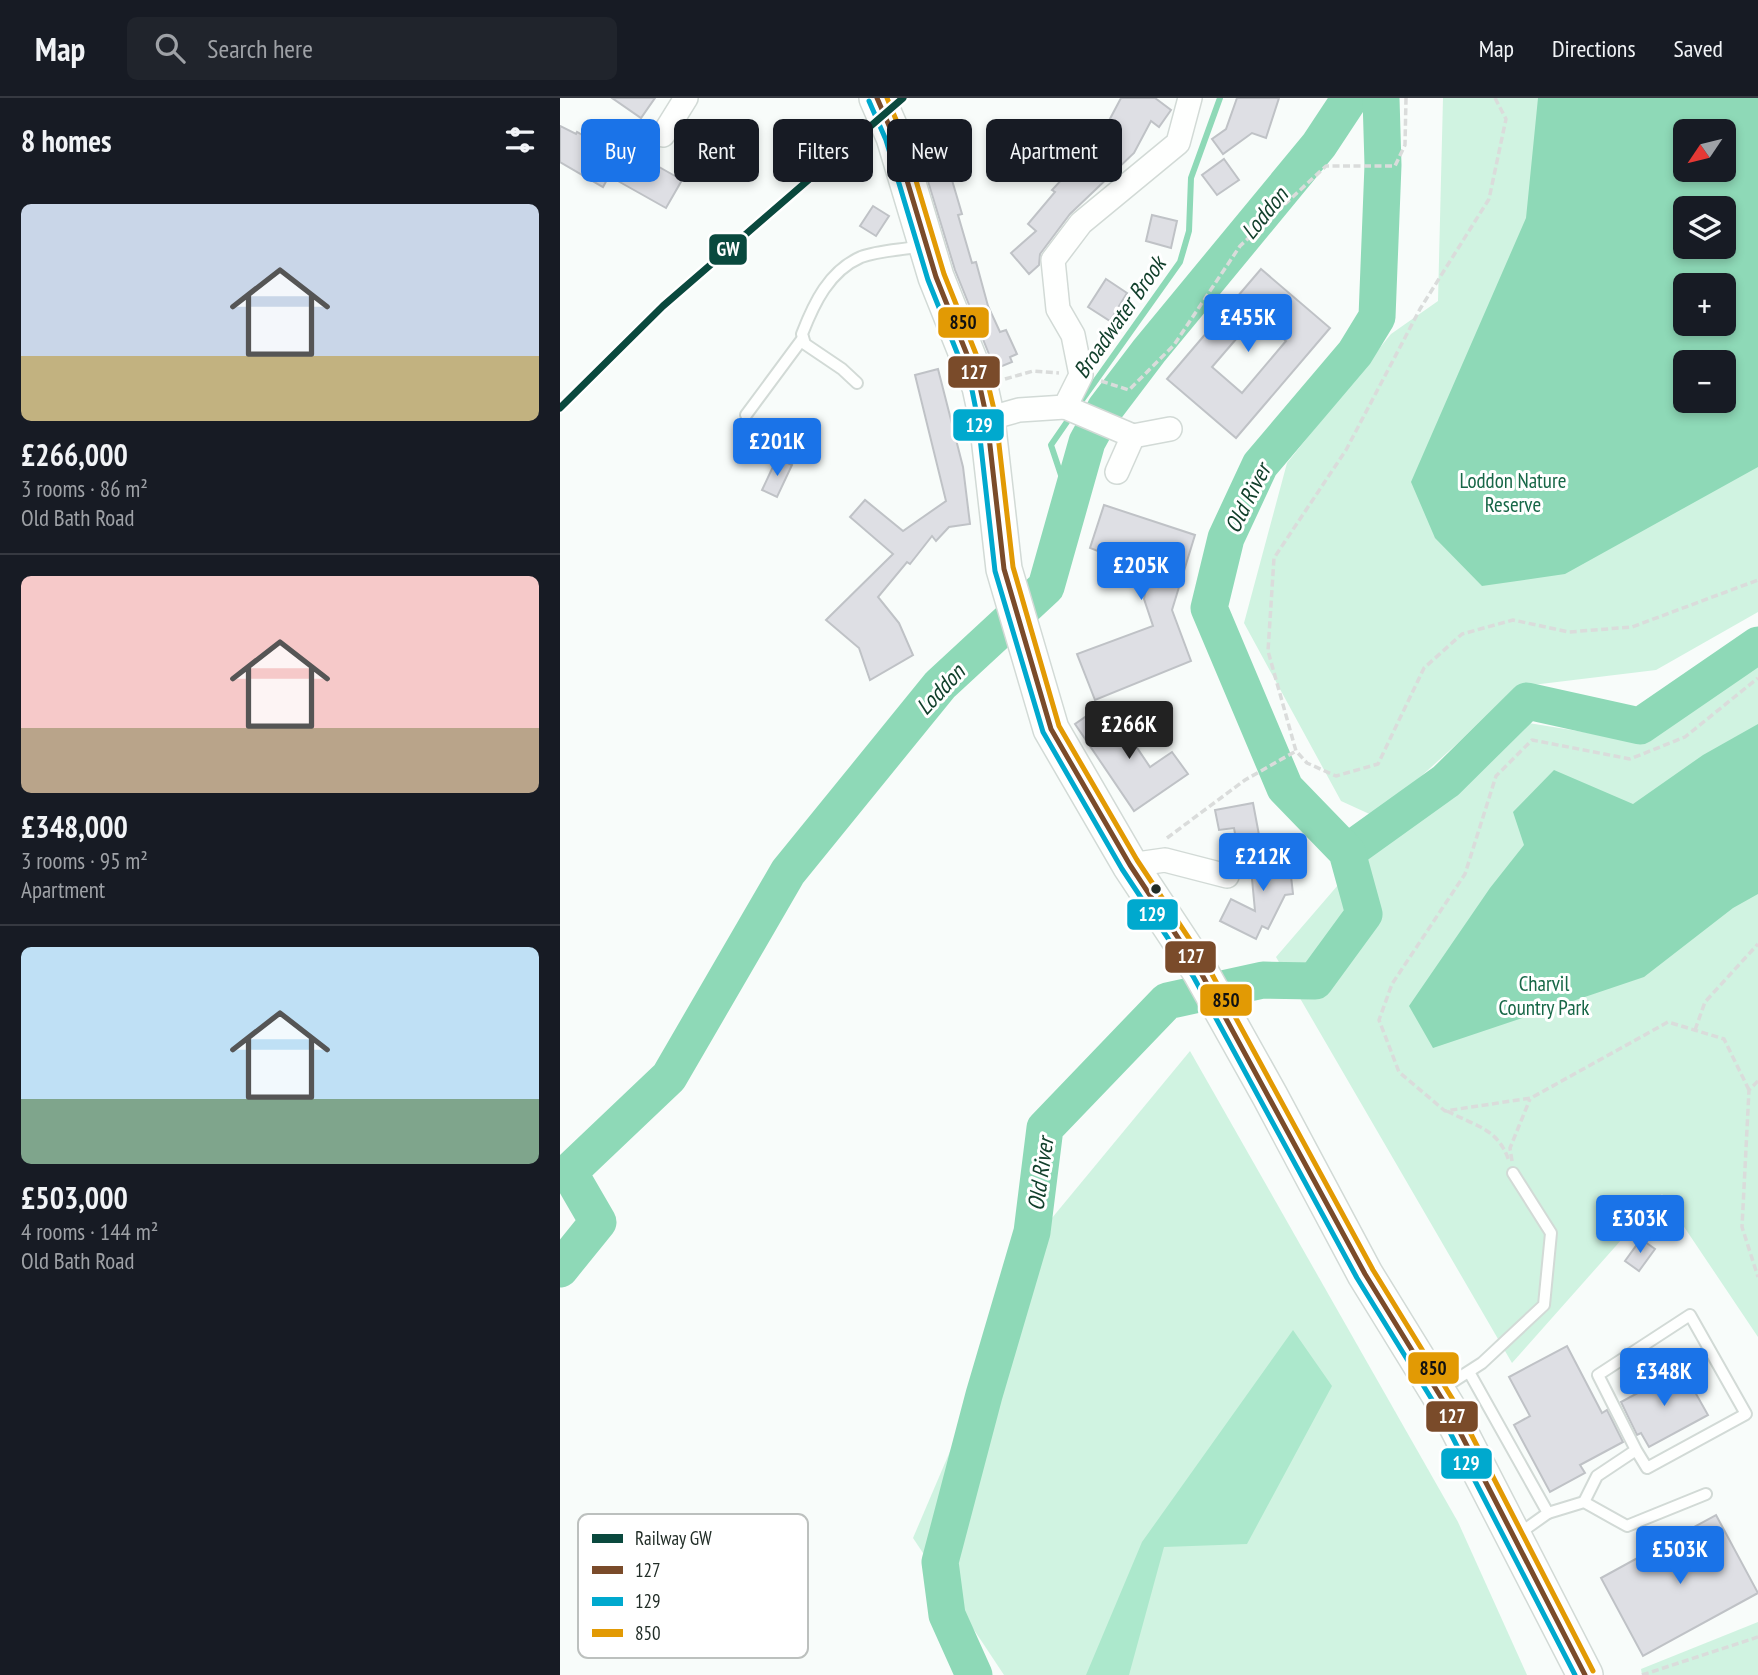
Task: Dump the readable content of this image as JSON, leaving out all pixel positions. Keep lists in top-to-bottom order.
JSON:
{
  "water": ["Loddon", "Broadwater Brook", "Old River"],
  "parks": ["Loddon Nature Reserve", "Charvil Country Park"],
  "lines": [
    "rail line GW",
    "transit line 127",
    "transit line 850",
    "transit line 129"
  ],
  "legend": [
    "Railway GW",
    "127",
    "129",
    "850"
  ],
  "north": "bottom left",
  "page": {
    "header": "Map",
    "search": "Search here",
    "nav": ["Map", "Directions", "Saved"],
    "heading": "8 homes",
    "map_buttons": ["+", "−"],
    "chip": [
      "Buy",
      "Rent",
      "Filters",
      "New",
      "Apartment"
    ],
    "list": [
      {
        "name": "£266,000",
        "note": "3 rooms · 86 m² · Old Bath Road"
      },
      {
        "name": "£348,000",
        "note": "3 rooms · 95 m² · Apartment"
      },
      {
        "name": "£503,000",
        "note": "4 rooms · 144 m² · Old Bath Road"
      }
    ],
    "price": [
      "£455K",
      "£201K",
      "£205K",
      "£266K",
      "£212K",
      "£303K",
      "£348K",
      "£503K"
    ]
  }
}
